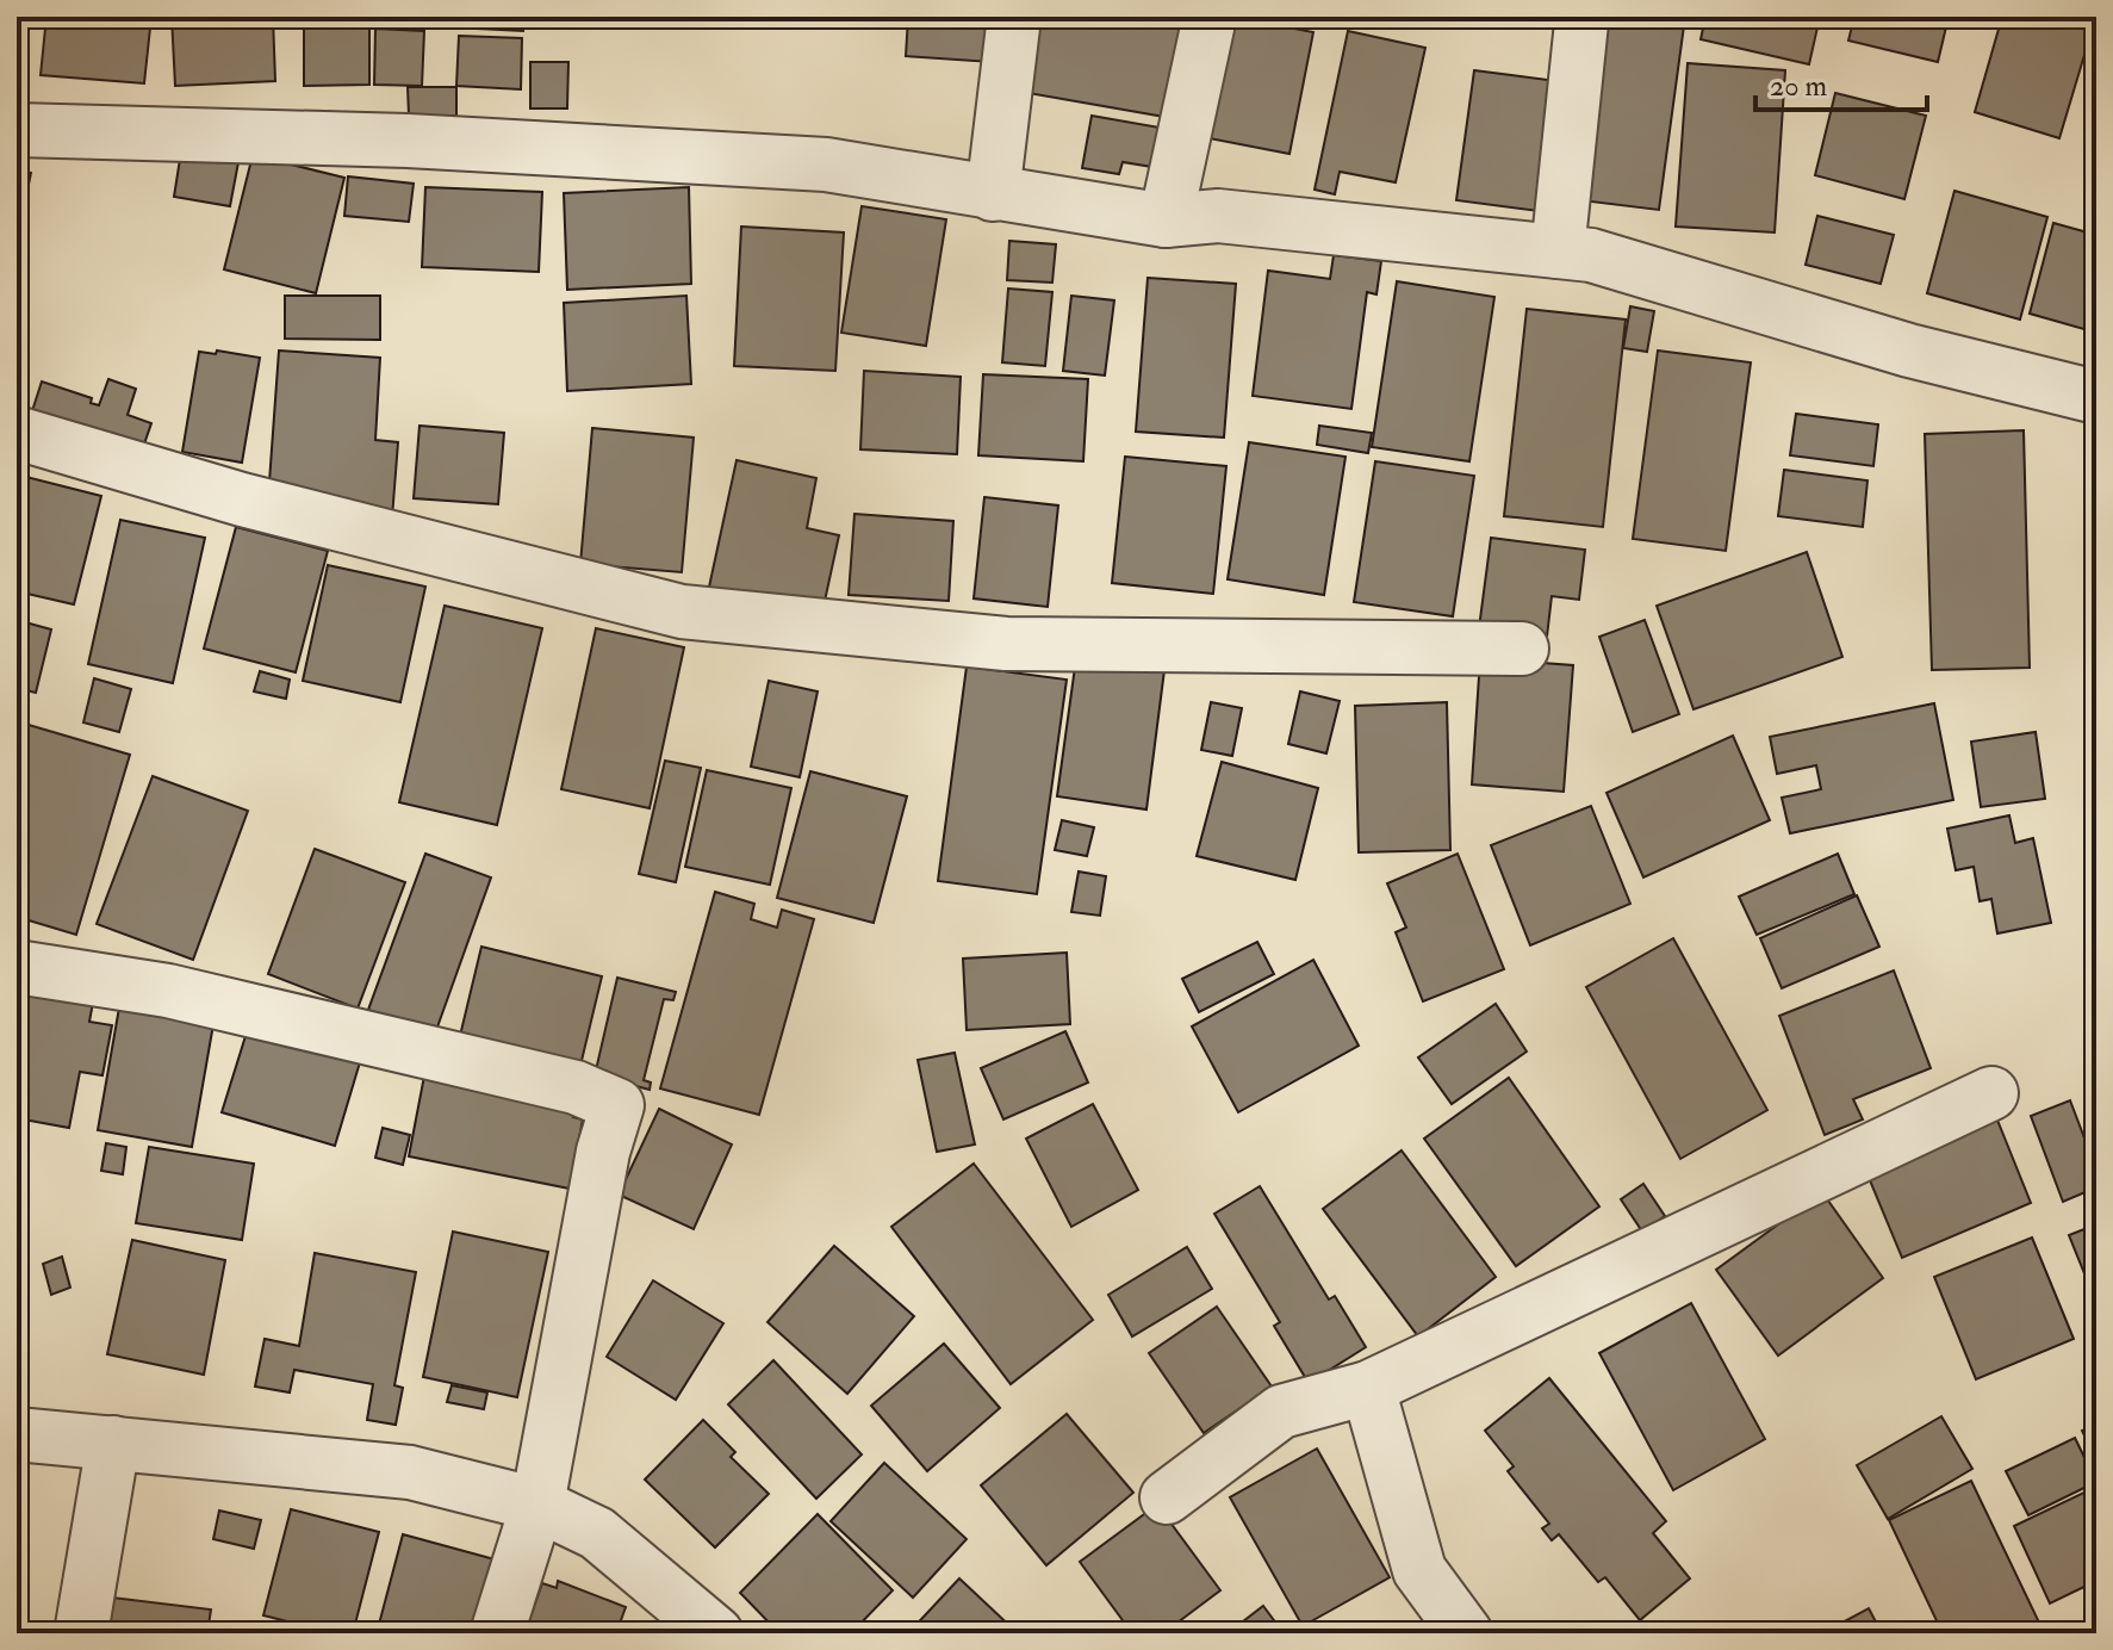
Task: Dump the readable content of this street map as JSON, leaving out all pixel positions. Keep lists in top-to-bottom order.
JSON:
{
  "scale_bar": "20 m"
}
